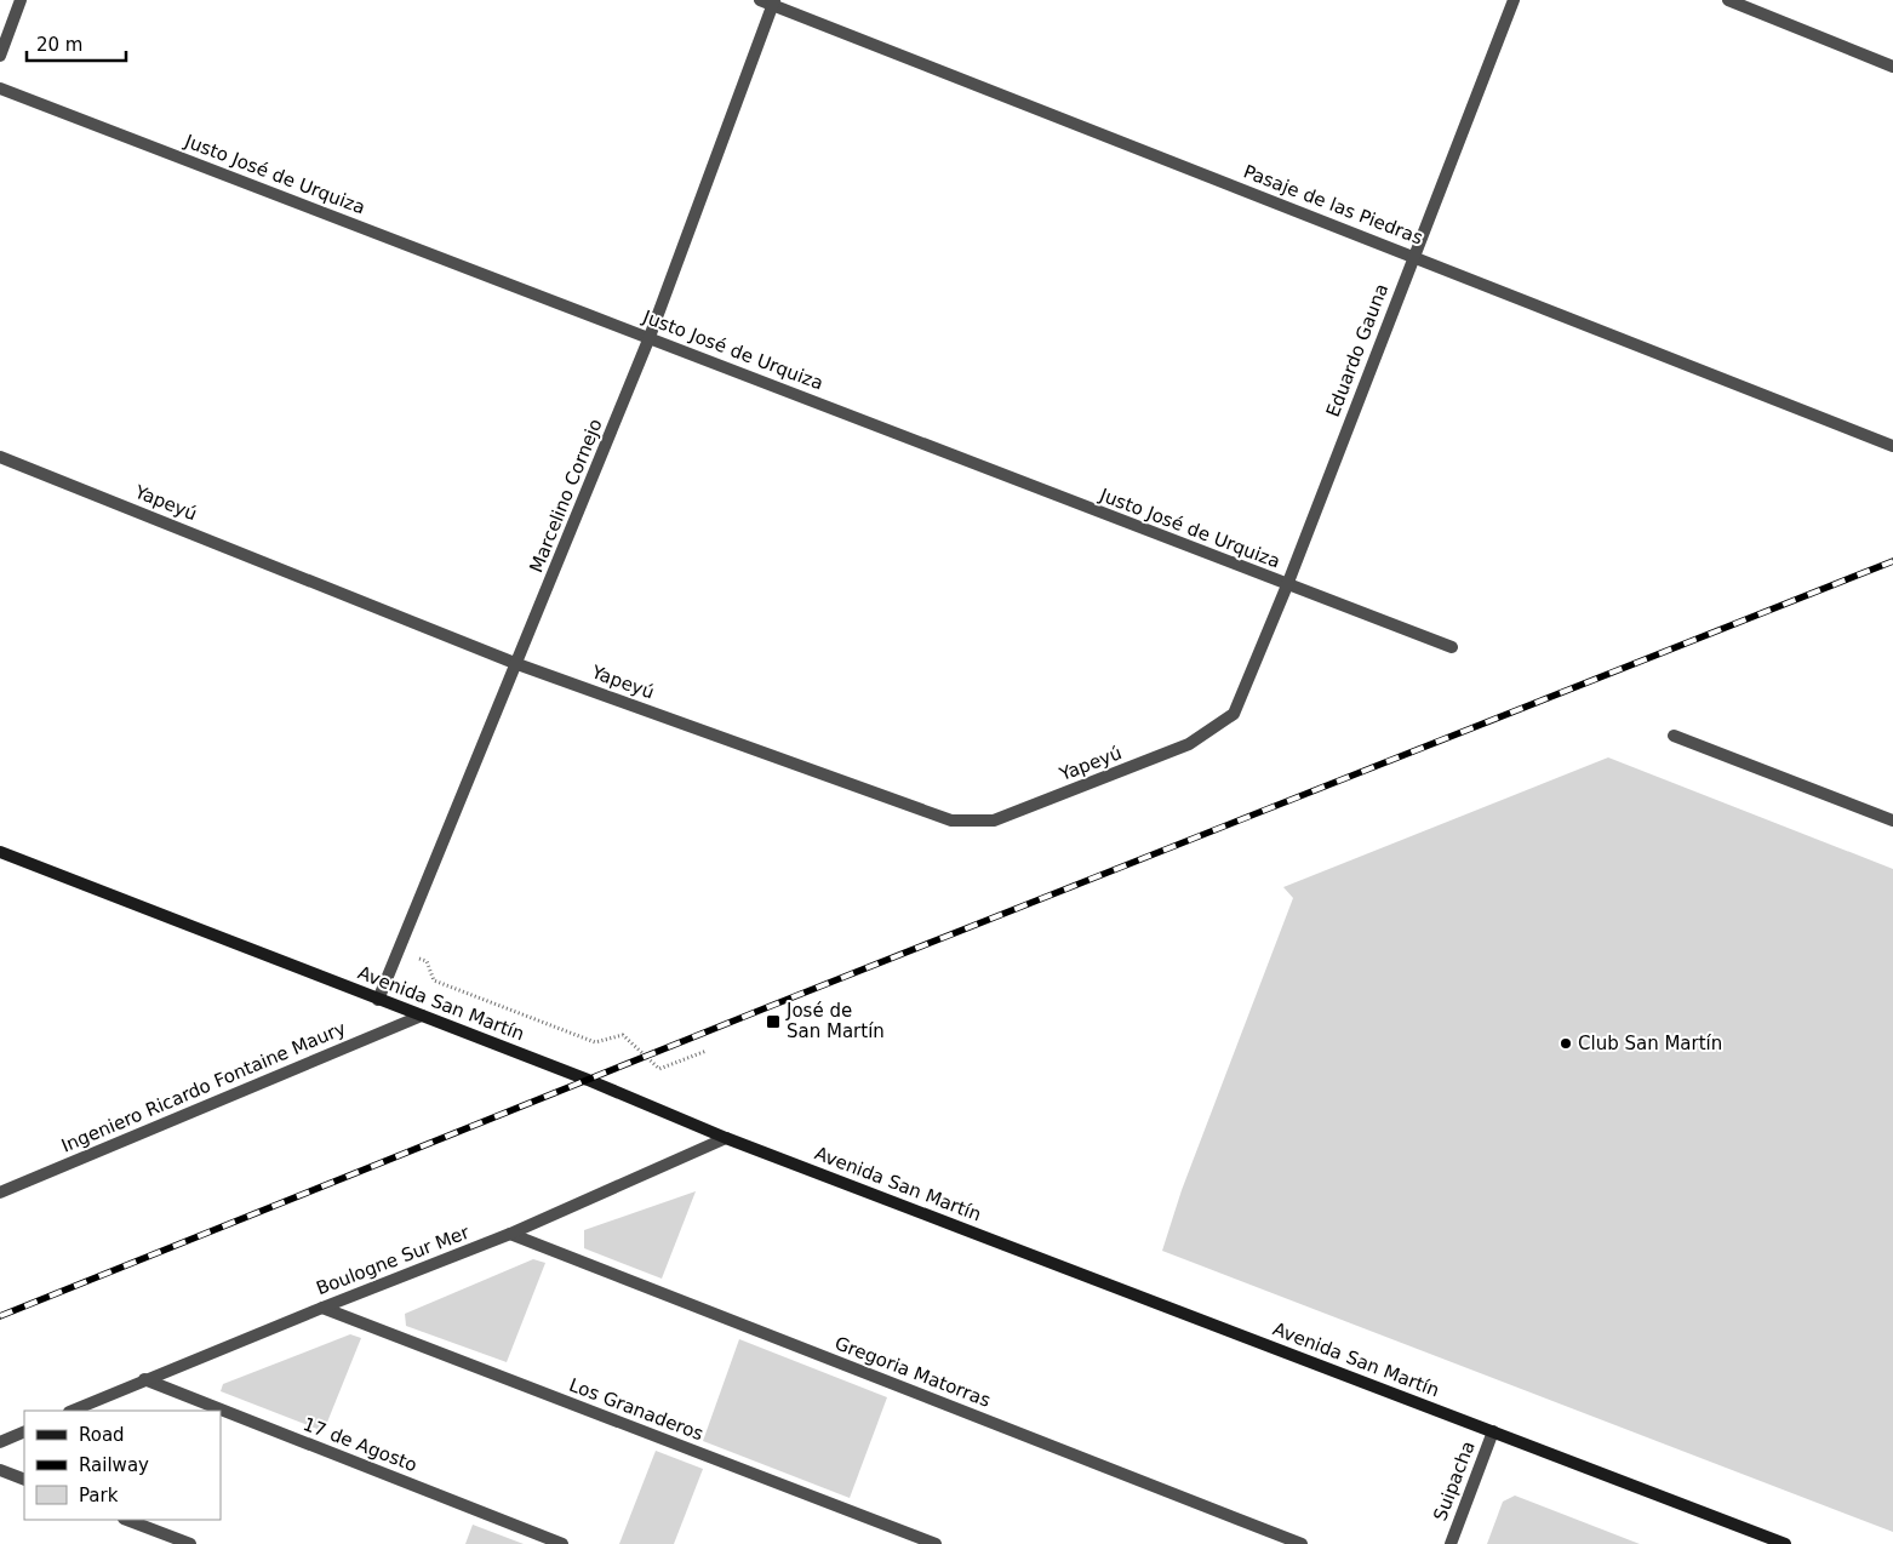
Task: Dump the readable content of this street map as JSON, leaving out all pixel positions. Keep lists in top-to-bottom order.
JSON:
{
  "streets": {
    "main road": ["Avenida San Martín"],
    "street": [
      "Justo José de Urquiza",
      "Pasaje de las Piedras",
      "Eduardo Gauna",
      "Marcelino Cornejo",
      "Yapeyú",
      "Ingeniero Ricardo Fontaine Maury",
      "Boulogne Sur Mer",
      "Gregoria Matorras",
      "Los Granaderos",
      "17 de Agosto",
      "Suipacha"
    ]
  },
  "crossings": [
    ["Justo José de Urquiza", "Eduardo Gauna"],
    ["Justo José de Urquiza", "Marcelino Cornejo"],
    ["Pasaje de las Piedras", "Eduardo Gauna"],
    ["Pasaje de las Piedras", "Marcelino Cornejo"],
    ["Eduardo Gauna", "Yapeyú"],
    ["Marcelino Cornejo", "Yapeyú"],
    ["Marcelino Cornejo", "Avenida San Martín"],
    ["Avenida San Martín", "Ingeniero Ricardo Fontaine Maury"],
    ["Avenida San Martín", "Boulogne Sur Mer"],
    ["Avenida San Martín", "Suipacha"],
    ["Boulogne Sur Mer", "Gregoria Matorras"],
    ["Boulogne Sur Mer", "Los Granaderos"],
    ["Boulogne Sur Mer", "17 de Agosto"]
  ],
  "places": {
    "transit": ["José de San Martín"],
    "other": ["Club San Martín"]
  },
  "legend": ["Road", "Railway", "Park"],
  "scale_bar": "20 m"
}
